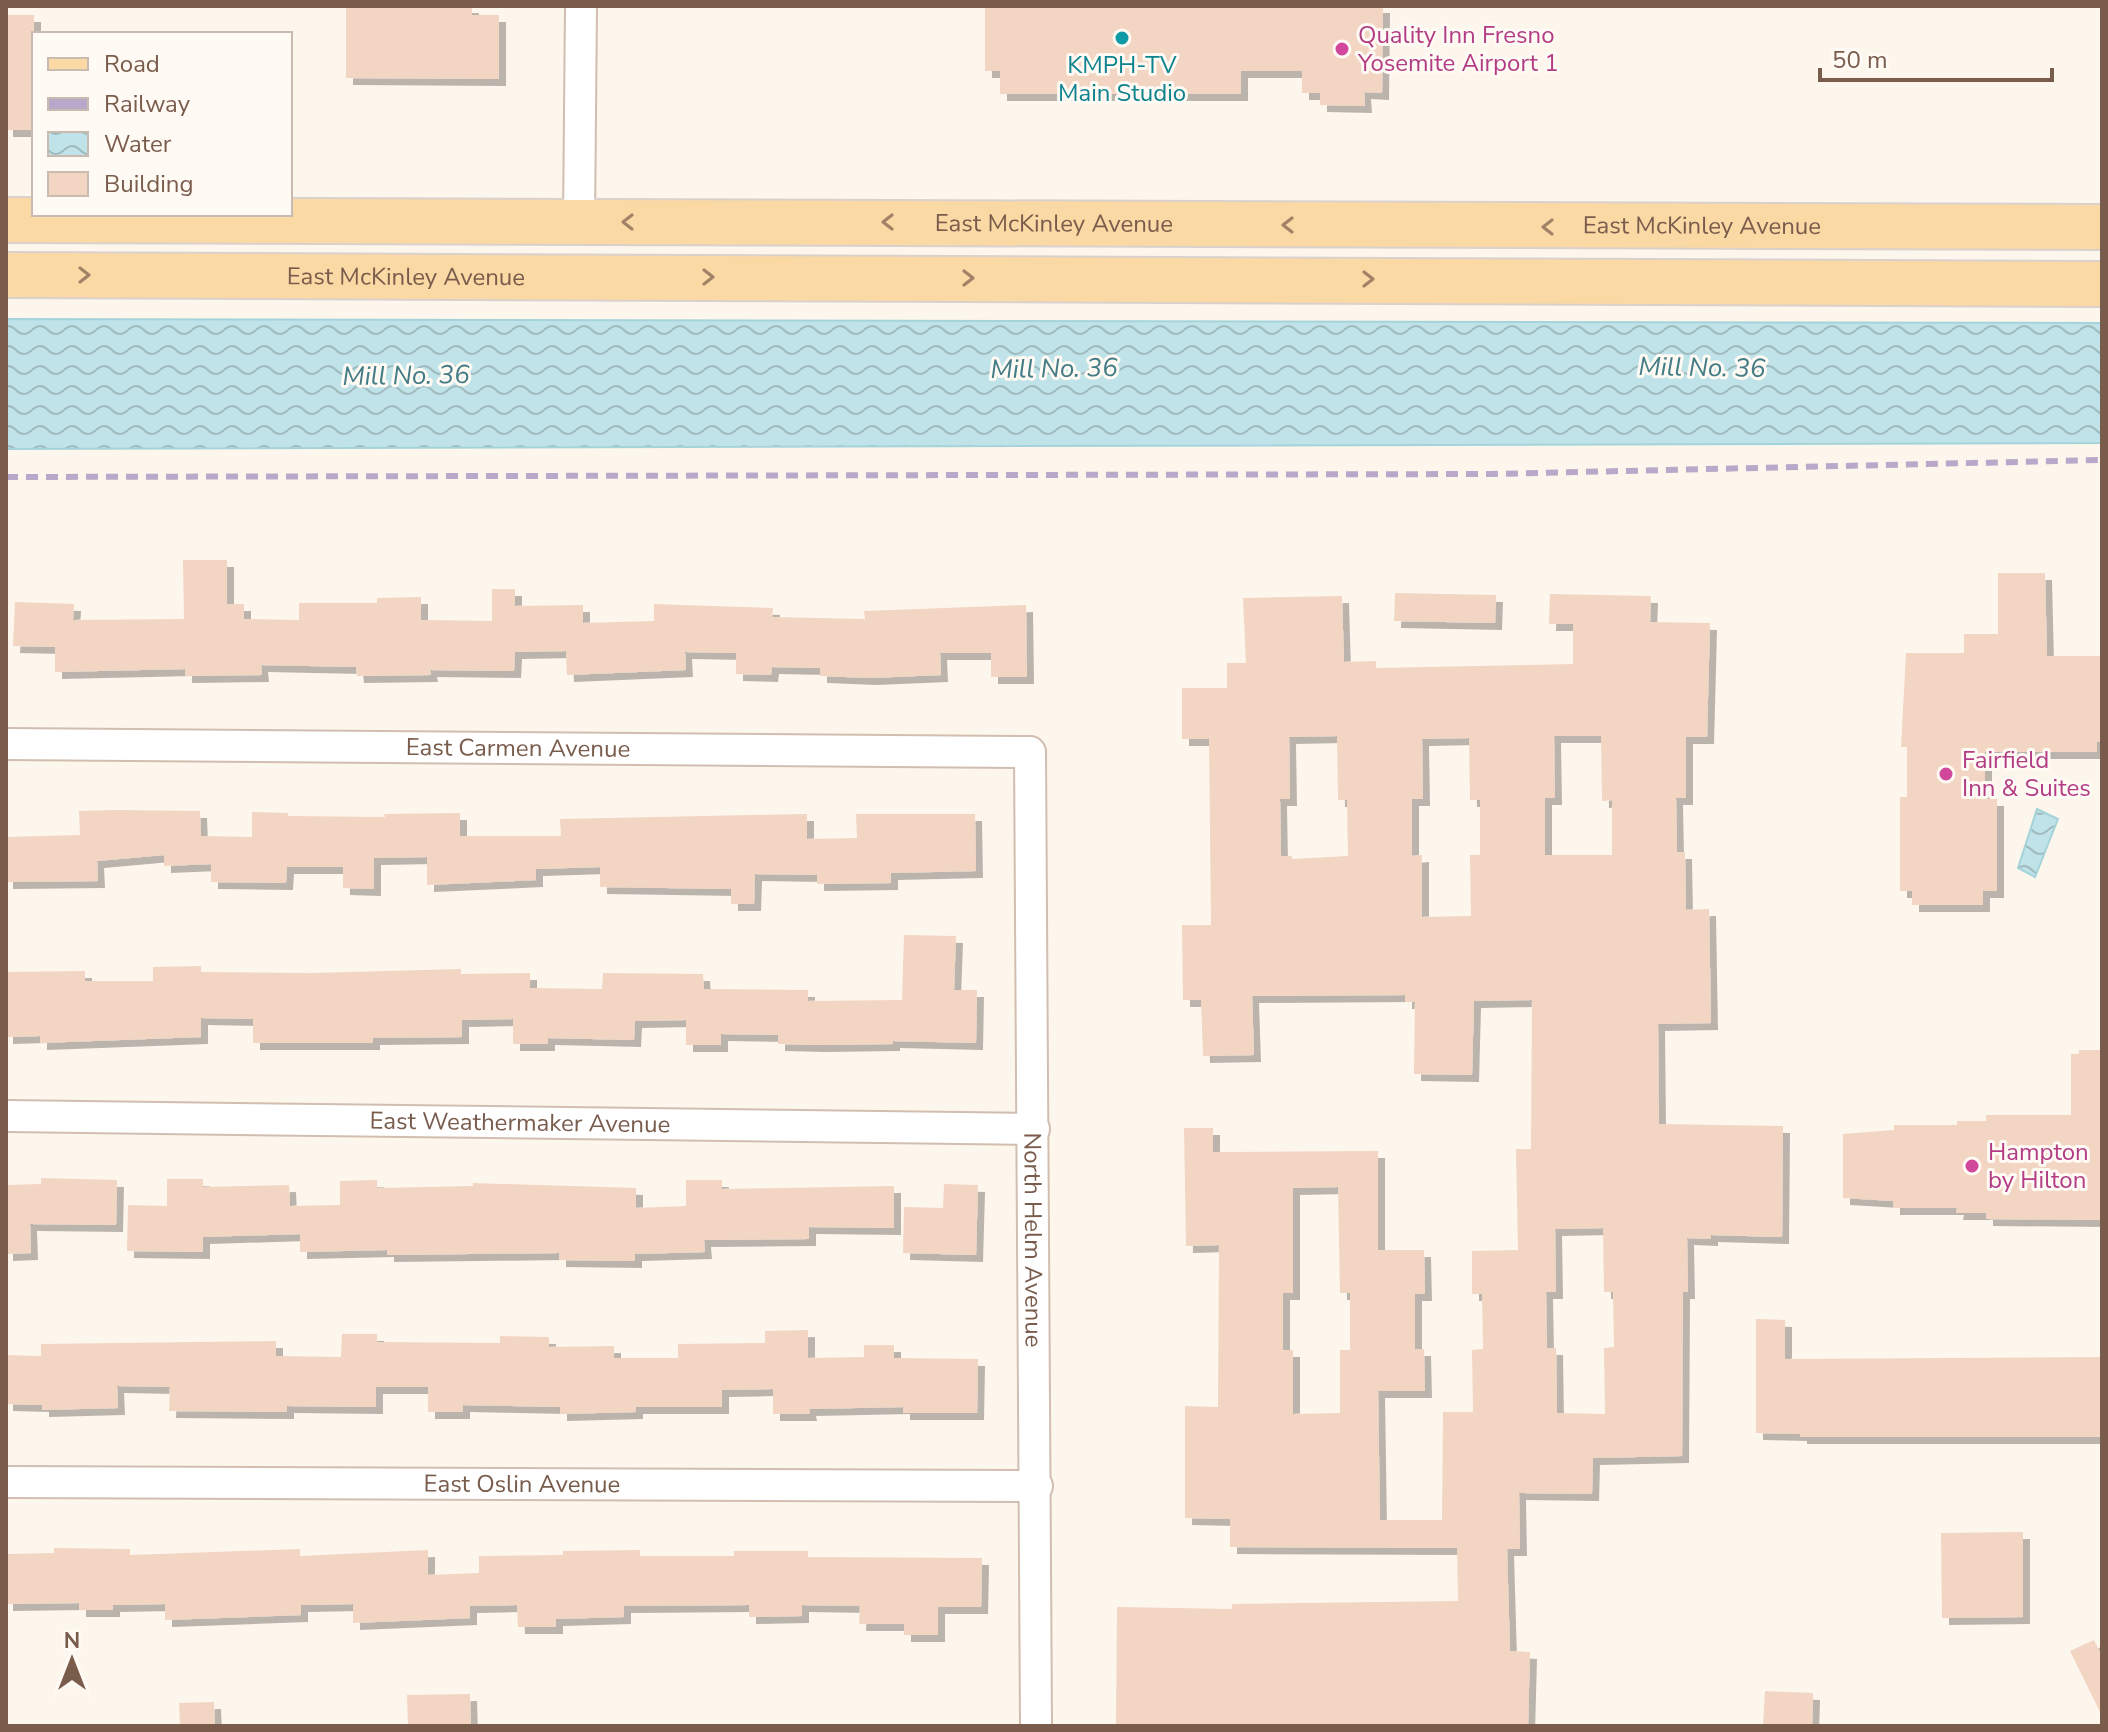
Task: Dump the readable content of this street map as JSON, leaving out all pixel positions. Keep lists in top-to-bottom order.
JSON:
{
  "streets": {
    "main road": ["East McKinley Avenue"],
    "street": [
      "East Carmen Avenue",
      "East Weathermaker Avenue",
      "North Helm Avenue",
      "East Oslin Avenue"
    ]
  },
  "crossings": [
    ["East Carmen Avenue", "North Helm Avenue"],
    ["East Weathermaker Avenue", "North Helm Avenue"],
    ["North Helm Avenue", "East Oslin Avenue"]
  ],
  "water": ["Mill No. 36"],
  "places": [
    "KMPH-TV Main Studio",
    "Quality Inn Fresno Yosemite Airport 1",
    "Fairfield Inn & Suites",
    "Hampton by Hilton"
  ],
  "legend": [
    "Road",
    "Railway",
    "Water",
    "Building"
  ],
  "scale_bar": "50 m",
  "north": "top"
}
